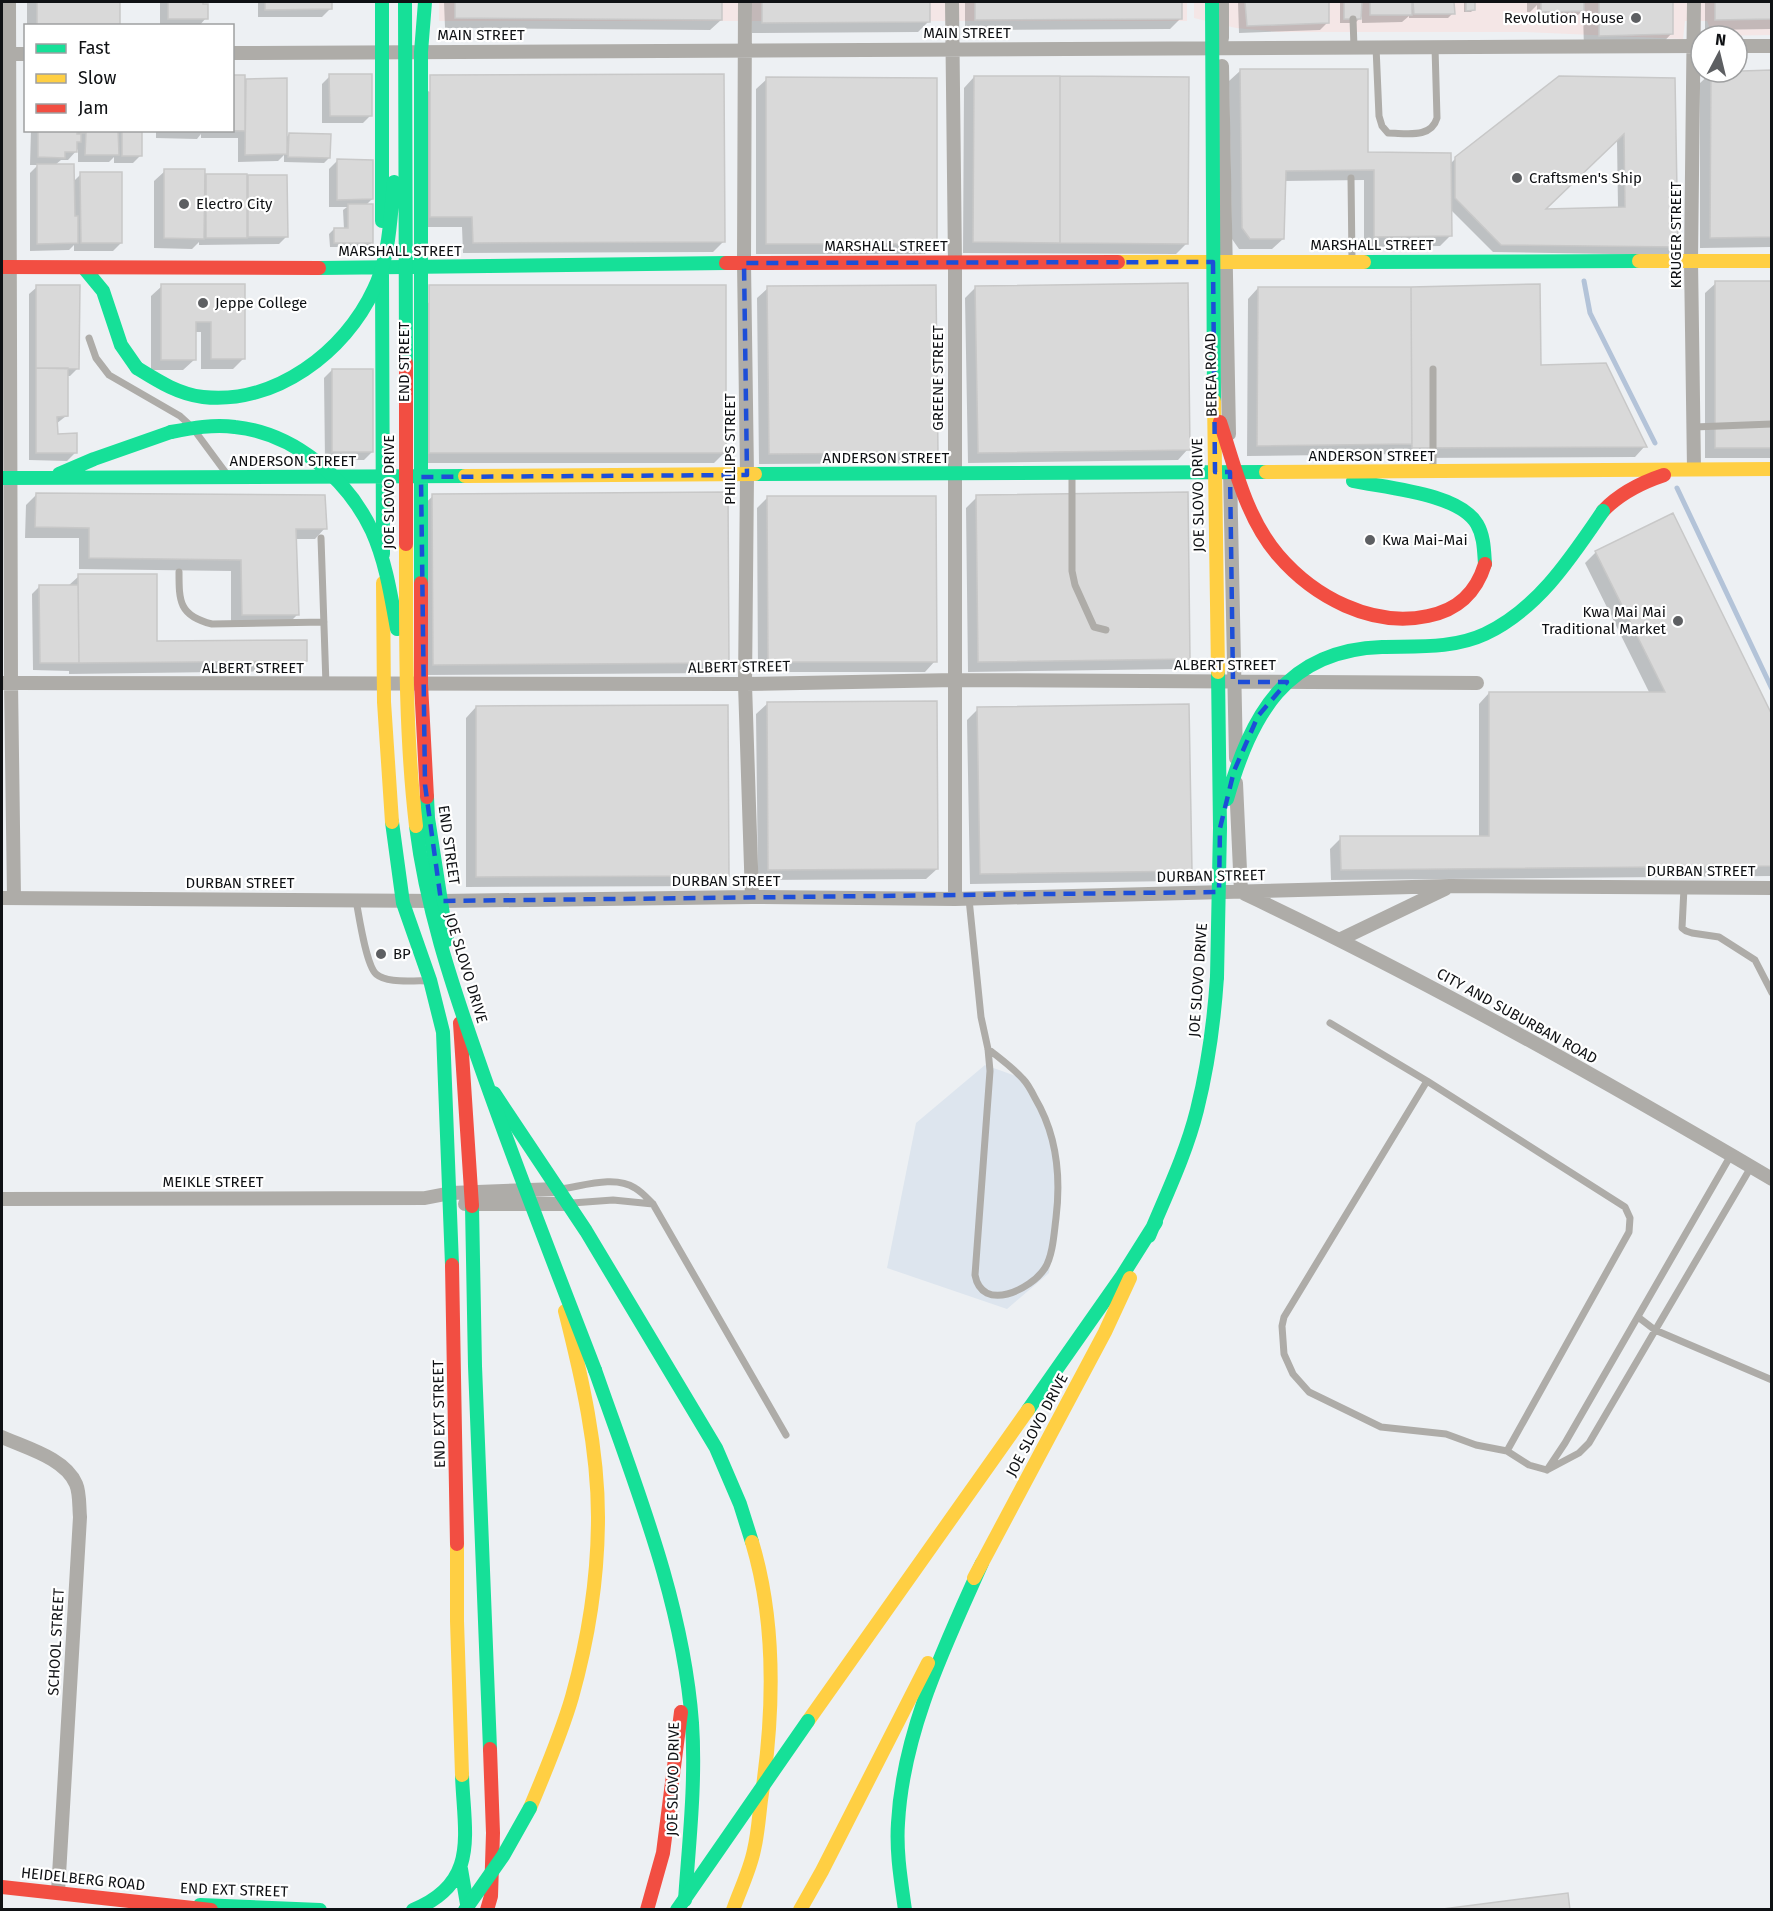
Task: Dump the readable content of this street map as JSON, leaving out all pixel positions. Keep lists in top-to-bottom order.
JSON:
{
  "streets": {
    "main road": [
      "MARSHALL STREET",
      "END STREET",
      "ANDERSON STREET",
      "JOE SLOVO DRIVE",
      "END EXT STREET",
      "HEIDELBERG ROAD"
    ],
    "street": [
      "MAIN STREET",
      "KRUGER STREET",
      "BEREA ROAD",
      "GREENE STREET",
      "PHILLIPS STREET",
      "ALBERT STREET",
      "DURBAN STREET",
      "CITY AND SUBURBAN ROAD",
      "MEIKLE STREET",
      "SCHOOL STREET"
    ]
  },
  "crossings": [
    ["MAIN STREET", "END STREET"],
    ["MAIN STREET", "BEREA ROAD"],
    ["MAIN STREET", "GREENE STREET"],
    ["MAIN STREET", "PHILLIPS STREET"],
    ["KRUGER STREET", "MARSHALL STREET"],
    ["KRUGER STREET", "ANDERSON STREET"],
    ["MARSHALL STREET", "END STREET"],
    ["MARSHALL STREET", "BEREA ROAD"],
    ["MARSHALL STREET", "GREENE STREET"],
    ["MARSHALL STREET", "PHILLIPS STREET"],
    ["END STREET", "ANDERSON STREET"],
    ["END STREET", "ALBERT STREET"],
    ["END STREET", "DURBAN STREET"],
    ["END STREET", "END EXT STREET"],
    ["BEREA ROAD", "ANDERSON STREET"],
    ["BEREA ROAD", "ALBERT STREET"],
    ["BEREA ROAD", "DURBAN STREET"],
    ["BEREA ROAD", "CITY AND SUBURBAN ROAD"],
    ["GREENE STREET", "ANDERSON STREET"],
    ["GREENE STREET", "ALBERT STREET"],
    ["GREENE STREET", "DURBAN STREET"],
    ["PHILLIPS STREET", "ANDERSON STREET"],
    ["PHILLIPS STREET", "ALBERT STREET"],
    ["PHILLIPS STREET", "DURBAN STREET"],
    ["DURBAN STREET", "CITY AND SUBURBAN ROAD"],
    ["DURBAN STREET", "END EXT STREET"],
    ["MEIKLE STREET", "END EXT STREET"],
    ["END EXT STREET", "HEIDELBERG ROAD"],
    ["SCHOOL STREET", "HEIDELBERG ROAD"]
  ],
  "places": [
    "Revolution House",
    "Craftsmen's Ship",
    "Electro City",
    "Jeppe College",
    "Kwa Mai-Mai",
    "Kwa Mai Mai Traditional Market",
    "BP"
  ],
  "legend": ["Fast", "Slow", "Jam"],
  "north": "top"
}
